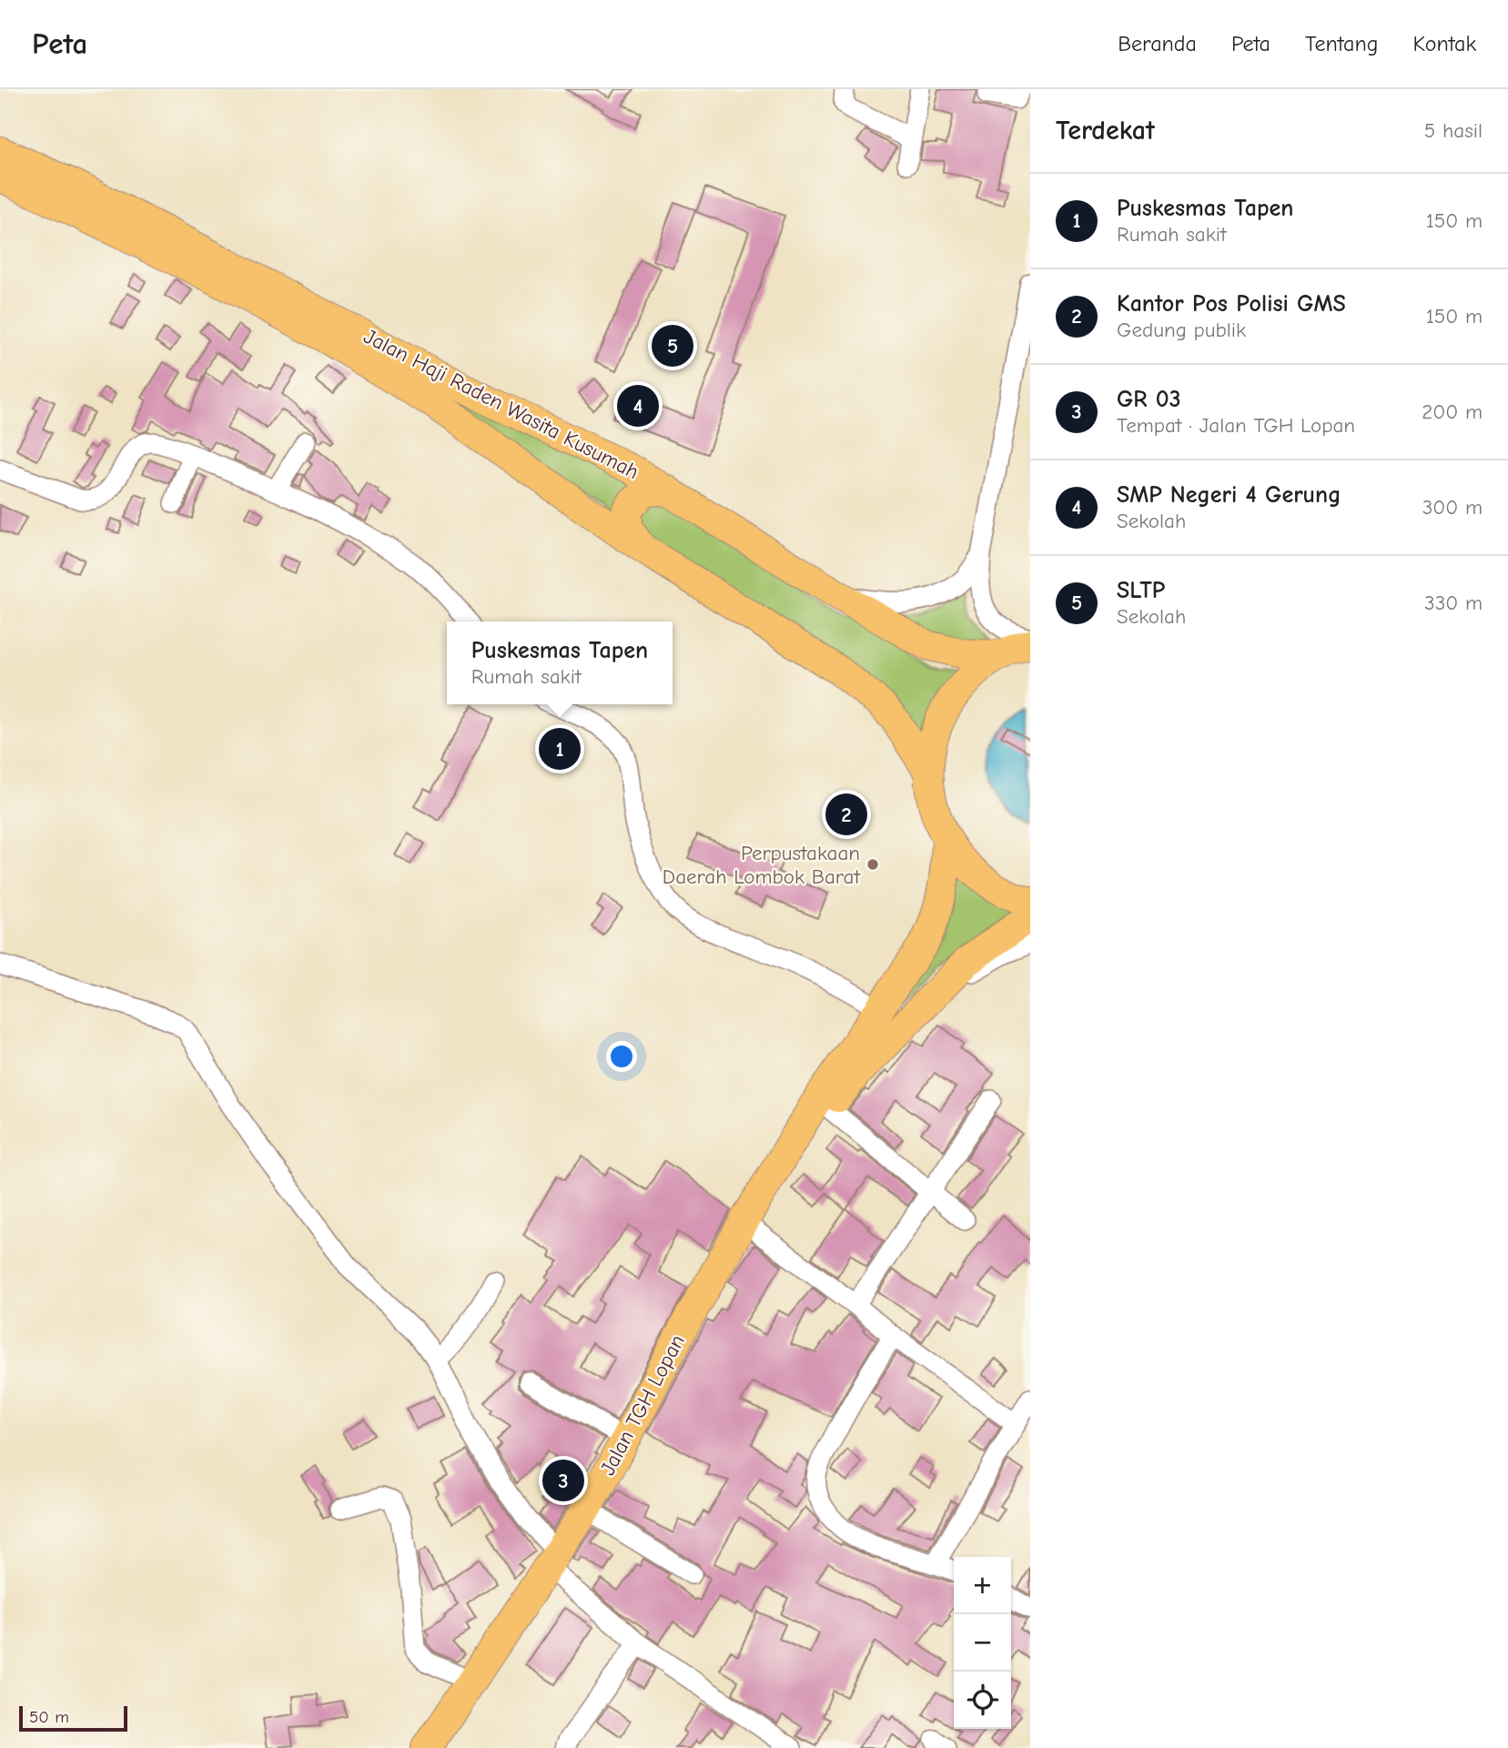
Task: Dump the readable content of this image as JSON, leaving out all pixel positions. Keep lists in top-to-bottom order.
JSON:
{
  "streets": {
    "highway": ["Jalan Haji Raden Wasita Kusumah", "Jalan TGH Lopan"]
  },
  "places": ["Perpustakaan Daerah Lombok Barat"],
  "scale_bar": "50 m",
  "page": {
    "header": "Peta",
    "nav": [
      "Beranda",
      "Peta",
      "Tentang",
      "Kontak"
    ],
    "heading": ["Terdekat", "5 hasil"],
    "list": [
      {
        "mark": "1",
        "name": "Puskesmas Tapen",
        "note": "Rumah sakit",
        "value": "150 m"
      },
      {
        "mark": "2",
        "name": "Kantor Pos Polisi GMS",
        "note": "Gedung publik",
        "value": "150 m"
      },
      {
        "mark": "3",
        "name": "GR 03",
        "note": "Tempat · Jalan TGH Lopan",
        "value": "200 m"
      },
      {
        "mark": "4",
        "name": "SMP Negeri 4 Gerung",
        "note": "Sekolah",
        "value": "300 m"
      },
      {
        "mark": "5",
        "name": "SLTP",
        "note": "Sekolah",
        "value": "330 m"
      }
    ],
    "pins": [
      "5",
      "4",
      "1",
      "2",
      "3"
    ],
    "popup": ["Puskesmas Tapen", "Rumah sakit"],
    "map_buttons": ["+", "−"],
    "scale": "50 m"
  }
}
